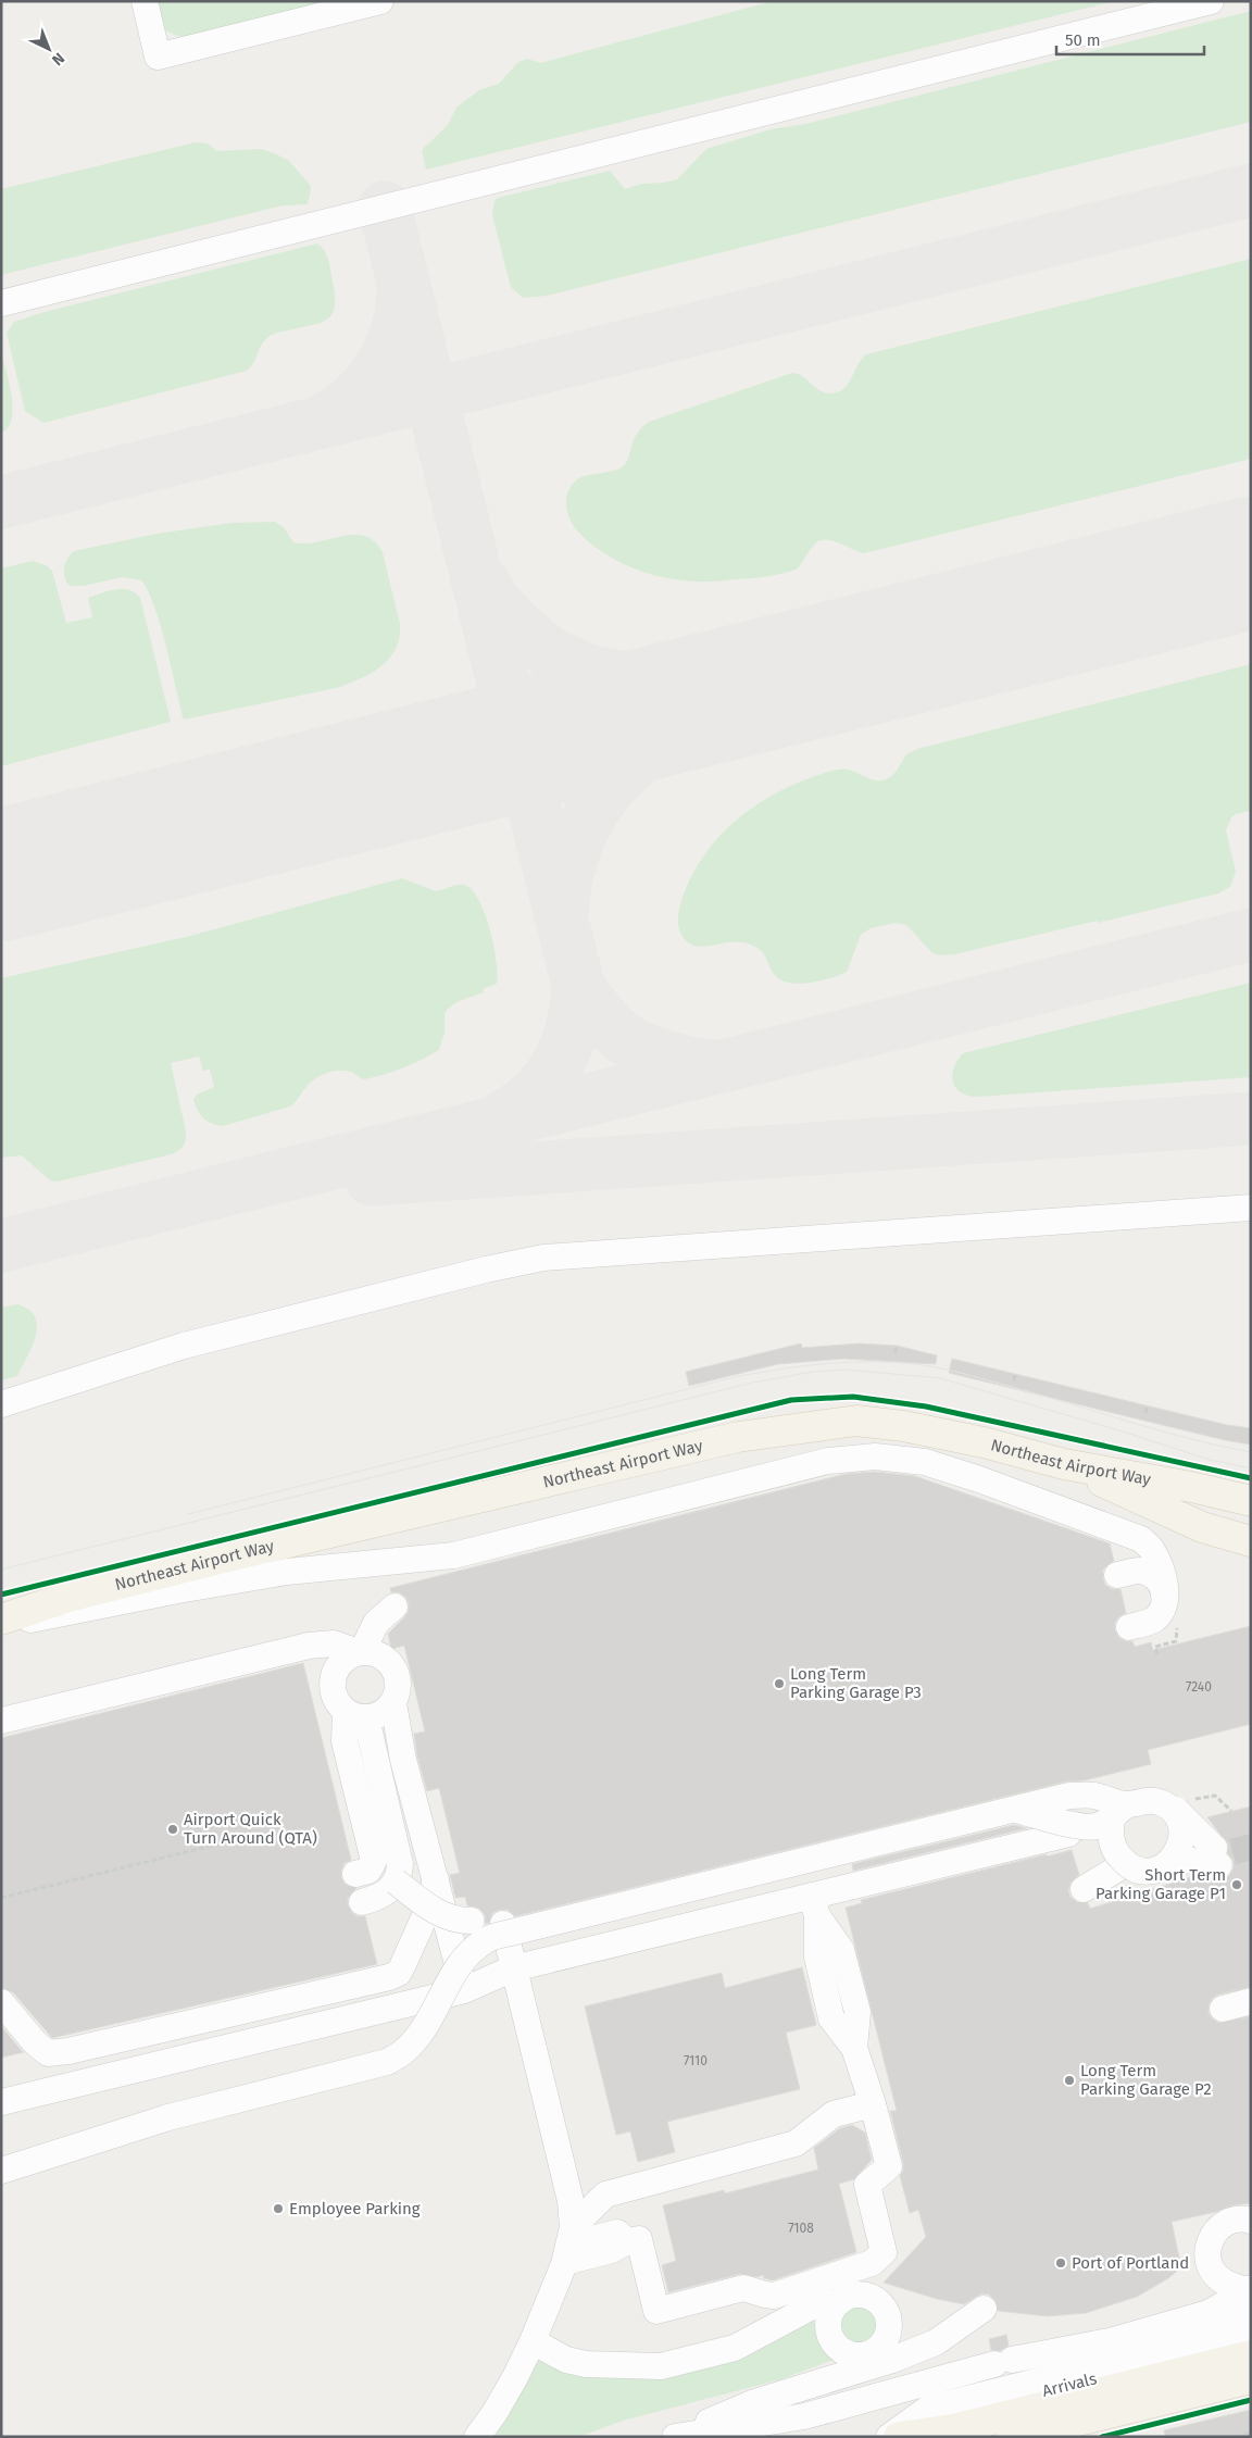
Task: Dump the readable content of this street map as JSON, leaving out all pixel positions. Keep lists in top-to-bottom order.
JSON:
{
  "streets": {
    "main road": ["Northeast Airport Way", "Arrivals"]
  },
  "places": [
    "Long Term Parking Garage P3",
    "Airport Quick Turn Around (QTA)",
    "Short Term Parking Garage P1",
    "Long Term Parking Garage P2",
    "Employee Parking",
    "Port of Portland"
  ],
  "house_numbers": ["7240", "7110", "7108"],
  "scale_bar": "50 m",
  "north": "bottom right"
}
